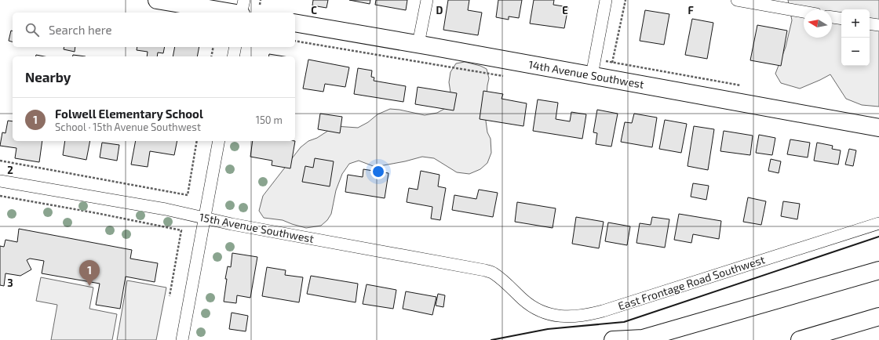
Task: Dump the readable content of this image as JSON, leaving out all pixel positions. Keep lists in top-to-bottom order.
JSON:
{
  "streets": {
    "main road": ["14th Avenue Southwest"],
    "street": ["15th Avenue Southwest", "East Frontage Road Southwest"]
  },
  "crossings": [
    ["15th Avenue Southwest", "East Frontage Road Southwest"]
  ],
  "north": "left",
  "page": {
    "map_buttons": ["+", "−"],
    "search": "Search here",
    "heading": "Nearby",
    "list": [
      {
        "mark": "1",
        "name": "Folwell Elementary School",
        "note": "School · 15th Avenue Southwest",
        "value": "150 m"
      }
    ],
    "pins": "1"
  },
  "grid": {
    "columns": [
      "C",
      "D",
      "E",
      "F"
    ],
    "rows": ["2", "3"]
  }
}
